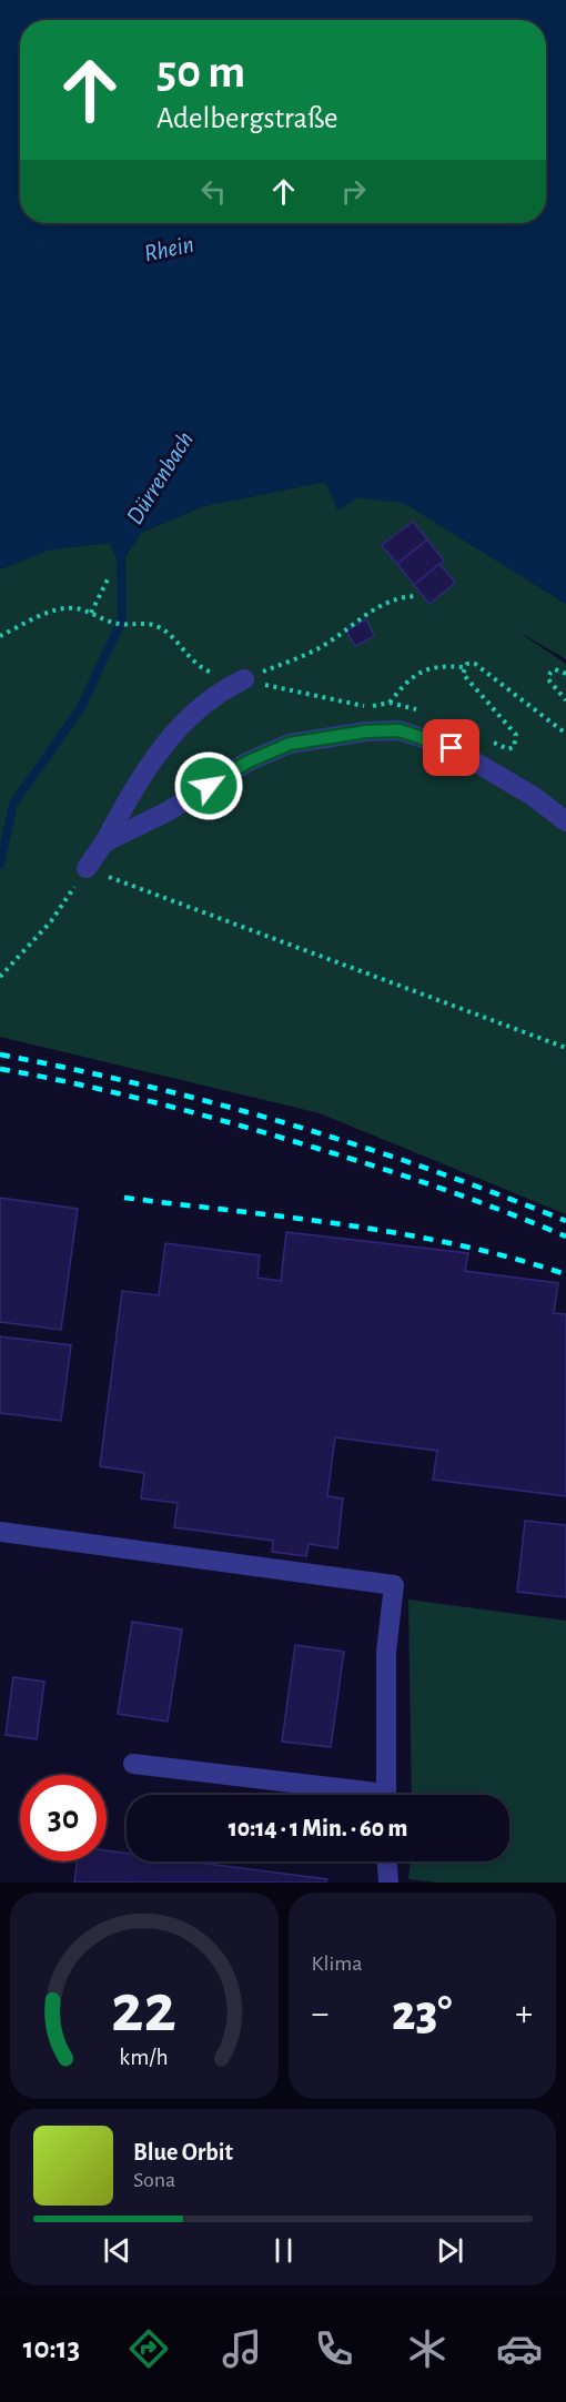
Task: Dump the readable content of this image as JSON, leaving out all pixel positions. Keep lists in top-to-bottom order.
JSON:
{
  "water": ["Rhein", "Dürrenbach"],
  "page": {
    "turn": ["50 m", "Adelbergstraße"],
    "limit": "30",
    "trip": "10:14 · 1 Min. · 60 m",
    "tile": "Klima",
    "heat": ["−", "23°", "+"],
    "song": ["Blue Orbit", "Sona"],
    "tabs": "10:13",
    "gauge": ["22", "km/h"]
  }
}
